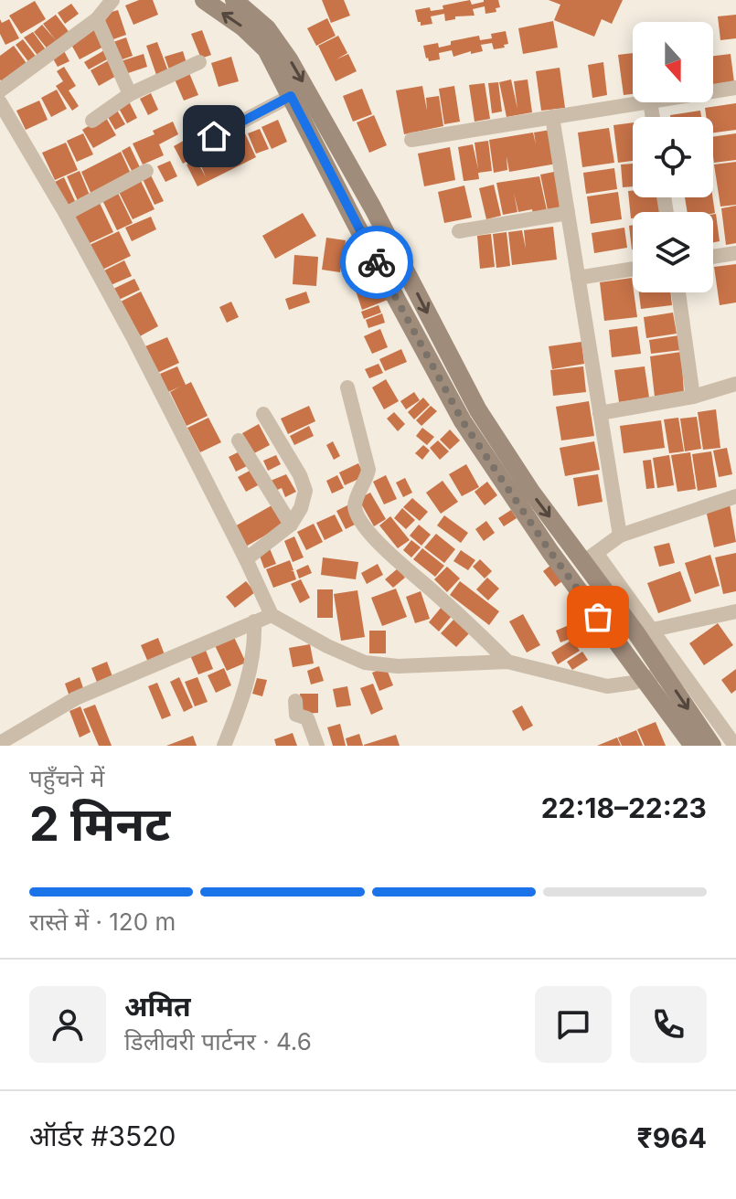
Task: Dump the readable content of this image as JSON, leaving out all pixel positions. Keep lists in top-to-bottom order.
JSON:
{
  "north": "bottom",
  "page": {
    "heading": ["2 मिनट", "पहुँचने में", "22:18–22:23"],
    "panel": [
      "अमित",
      "डिलीवरी पार्टनर · 4.6",
      "ऑर्डर #3520",
      "₹964"
    ],
    "bar": "रास्ते में · 120 m"
  }
}
